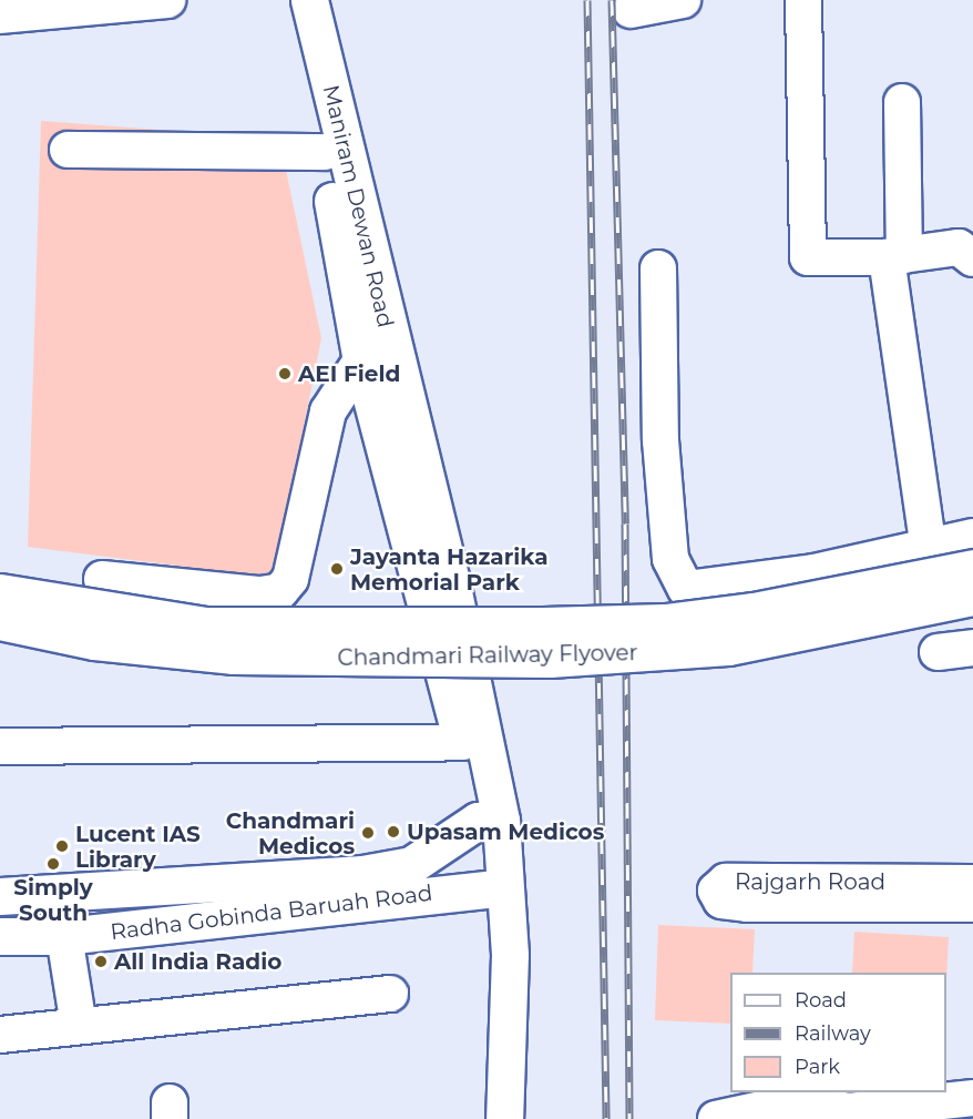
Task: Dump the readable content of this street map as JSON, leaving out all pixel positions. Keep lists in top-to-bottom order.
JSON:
{
  "streets": {
    "main road": ["Maniram Dewan Road", "Chandmari Railway Flyover", "Radha Gobinda Baruah Road"],
    "street": ["Rajgarh Road"]
  },
  "crossings": [
    ["Maniram Dewan Road", "Radha Gobinda Baruah Road"]
  ],
  "places": [
    "AEI Field",
    "Jayanta Hazarika Memorial Park",
    "Upasam Medicos",
    "Chandmari Medicos",
    "Lucent IAS Library",
    "Simply South",
    "All India Radio"
  ],
  "legend": ["Road", "Railway", "Park"]
}
